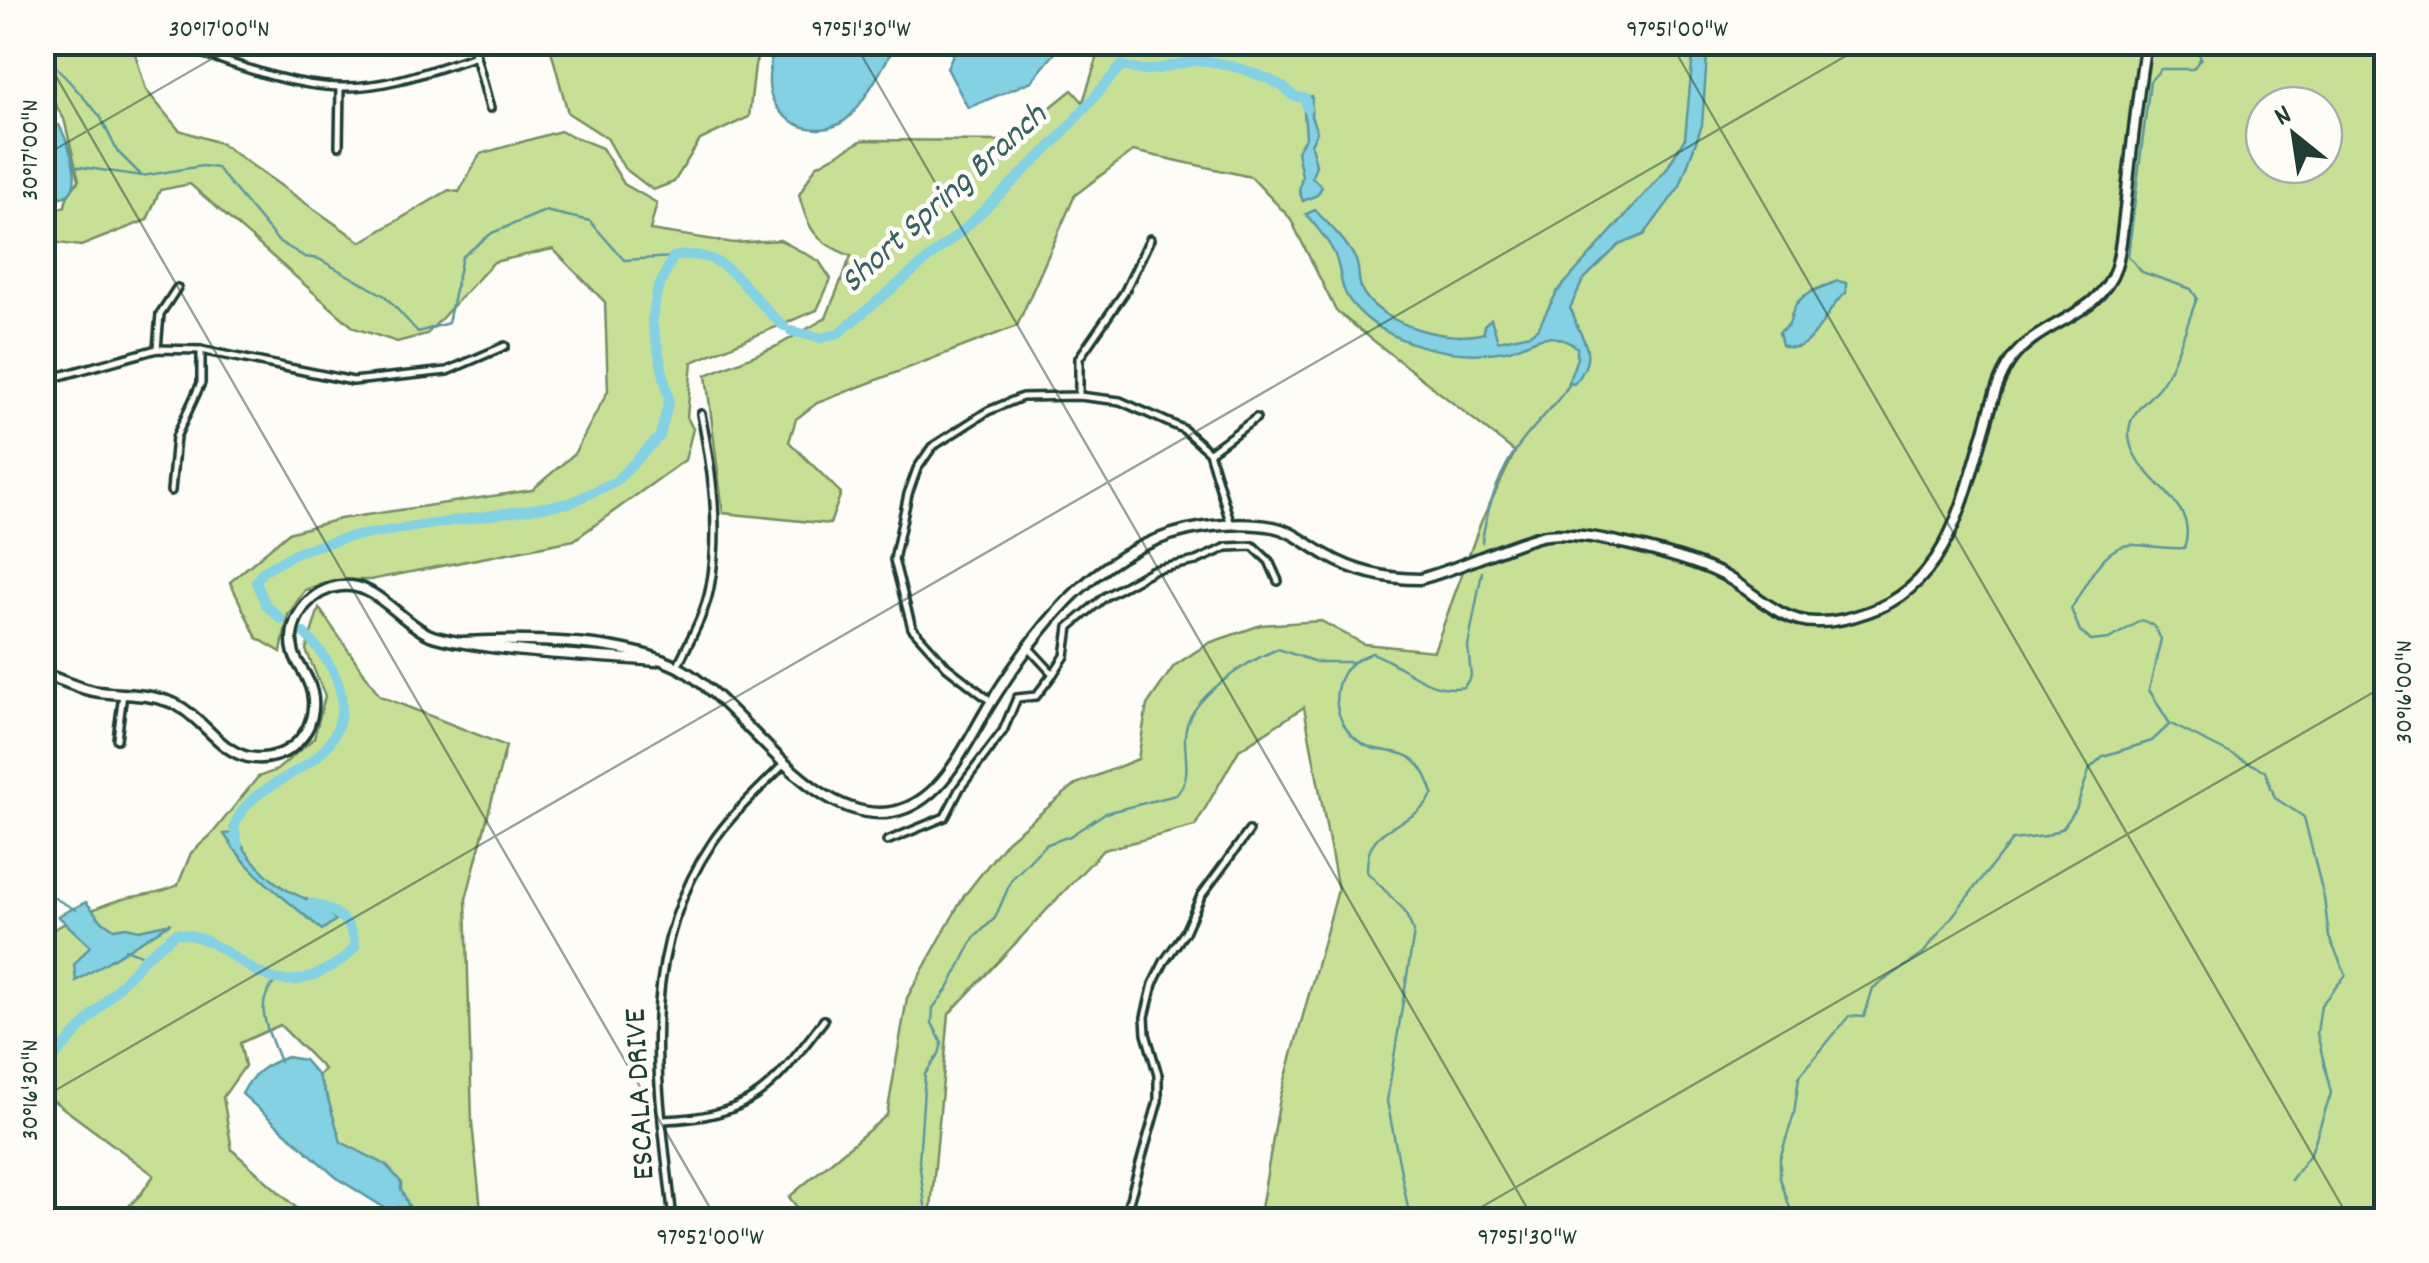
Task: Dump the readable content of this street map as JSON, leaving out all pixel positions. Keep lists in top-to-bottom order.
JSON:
{
  "streets": {
    "street": ["ESCALA DRIVE"]
  },
  "water": ["Short Spring Branch"],
  "north": "top left",
  "coordinates": [
    "30°17'00\"N",
    "97°51'30\"W",
    "97°51'00\"W",
    "30°16'00\"N",
    "30°16'30\"N",
    "97°52'00\"W"
  ]
}
